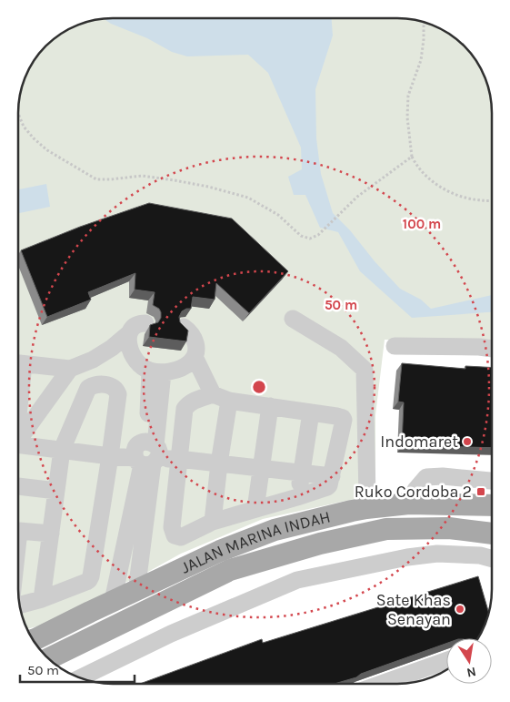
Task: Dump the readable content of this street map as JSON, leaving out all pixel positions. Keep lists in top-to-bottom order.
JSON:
{
  "streets": {
    "main road": ["JALAN MARINA INDAH"]
  },
  "places": {
    "other": ["Indomaret", "Sate Khas Senayan"],
    "transit": ["Ruko Cordoba 2"]
  },
  "scale_bar": "50 m",
  "north": "bottom",
  "rings": ["100 m", "50 m"]
}
